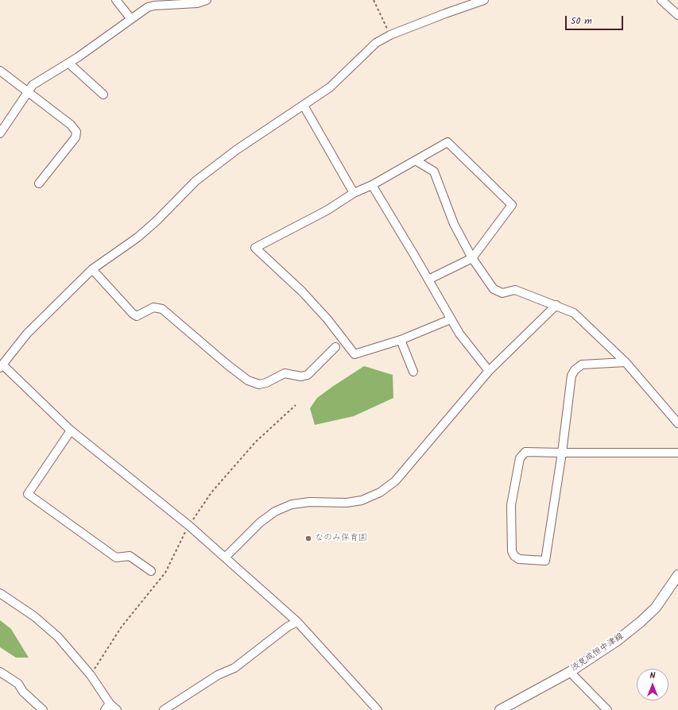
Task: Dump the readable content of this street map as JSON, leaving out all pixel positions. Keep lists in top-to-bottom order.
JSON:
{
  "streets": {
    "main road": ["渋見成恒中津線"]
  },
  "places": ["なのみ保育園"],
  "scale_bar": "50 m",
  "north": "top"
}
